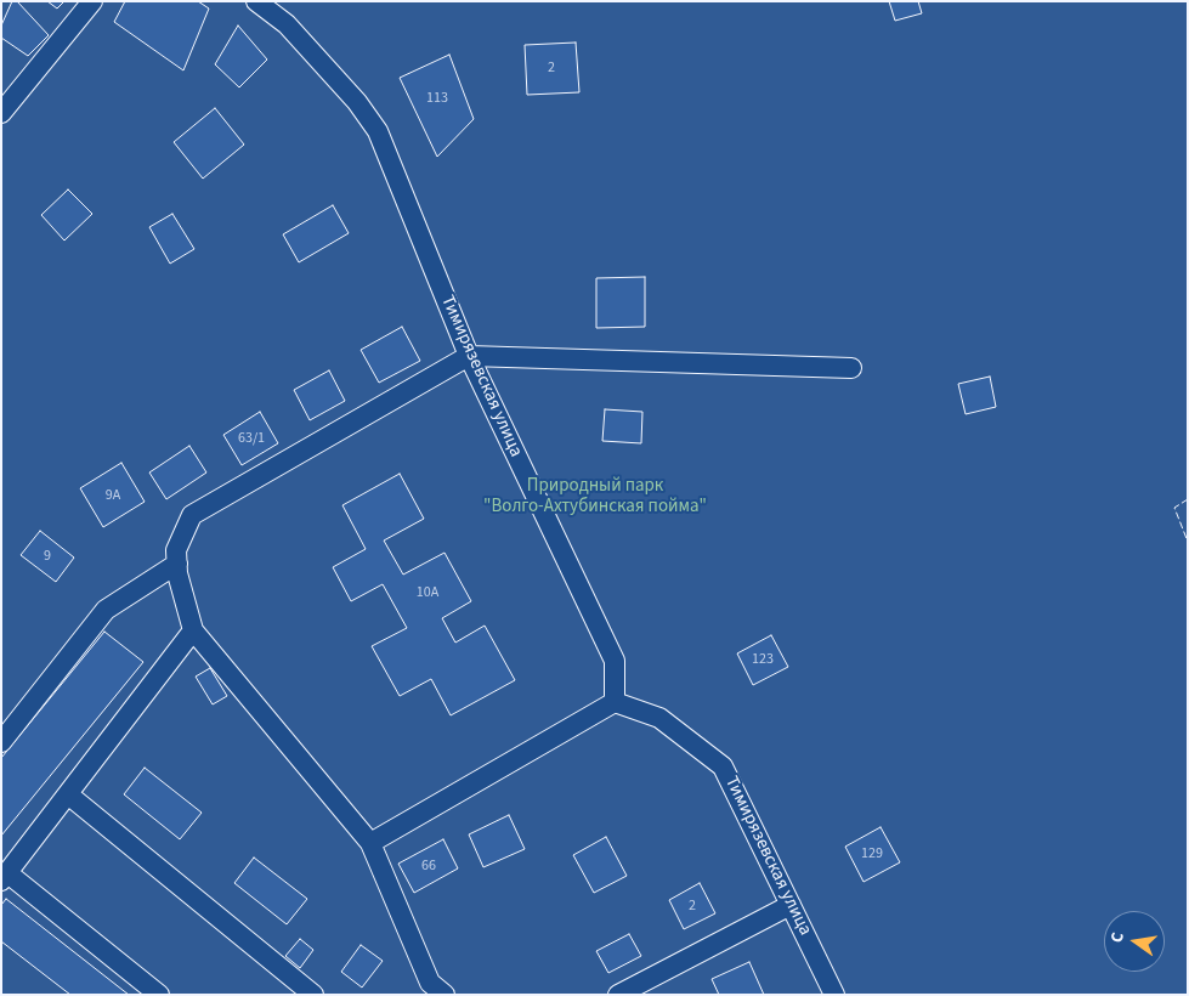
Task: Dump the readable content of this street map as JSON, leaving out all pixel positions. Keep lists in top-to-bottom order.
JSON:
{
  "streets": {
    "street": ["Тимирязевская улица"]
  },
  "parks": ["Природный парк \"Волго-Ахтубинская пойма\""],
  "house_numbers": [
    "2",
    "113",
    "63/1",
    "9А",
    "9",
    "10А",
    "123",
    "129",
    "66",
    "2"
  ],
  "north": "left"
}
